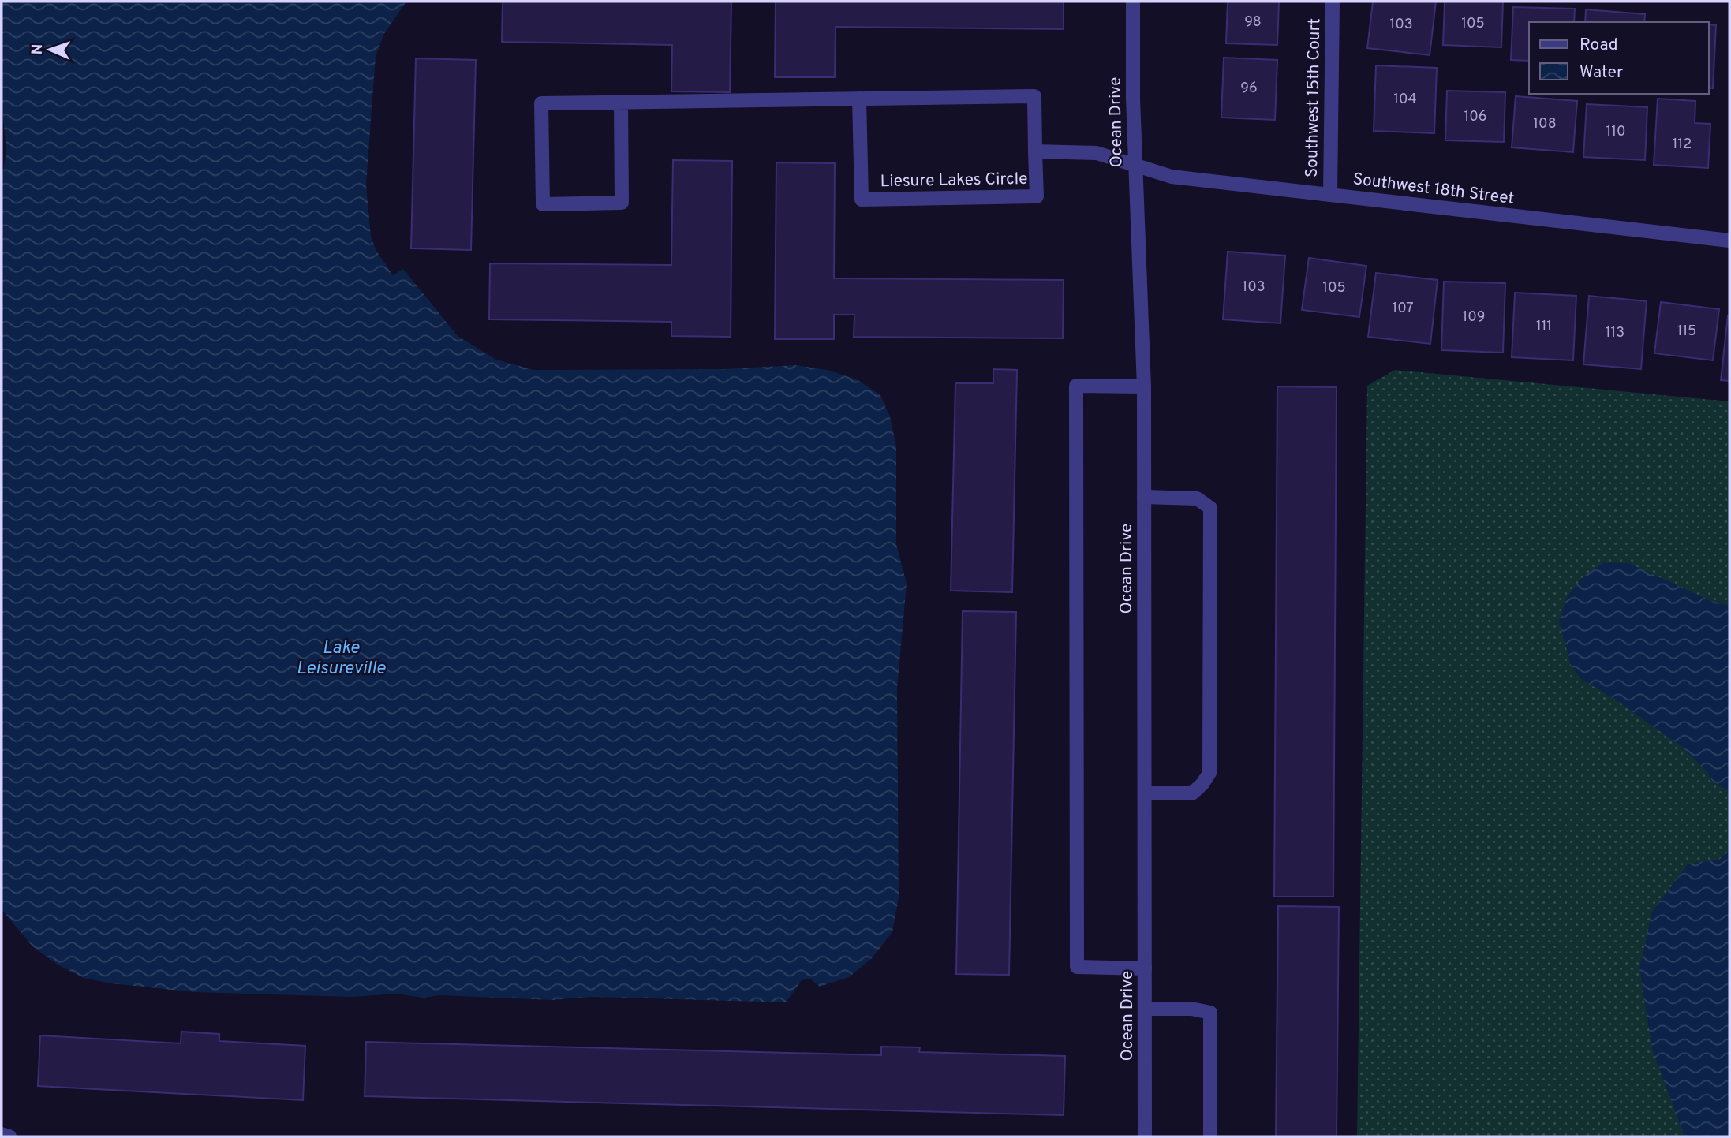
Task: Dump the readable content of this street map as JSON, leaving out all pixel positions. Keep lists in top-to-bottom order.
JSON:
{
  "streets": {
    "street": [
      "Southwest 15th Court",
      "Ocean Drive",
      "Liesure Lakes Circle",
      "Southwest 18th Street"
    ]
  },
  "crossings": [
    ["Southwest 15th Court", "Southwest 18th Street"],
    ["Ocean Drive", "Liesure Lakes Circle"],
    ["Ocean Drive", "Southwest 18th Street"],
    ["Liesure Lakes Circle", "Southwest 18th Street"]
  ],
  "water": ["Lake Leisureville"],
  "house_numbers": [
    "98",
    "105",
    "103",
    "96",
    "104",
    "106",
    "108",
    "110",
    "112",
    "103",
    "105",
    "107",
    "109",
    "111",
    "115",
    "113"
  ],
  "legend": ["Road", "Water"],
  "north": "left"
}
